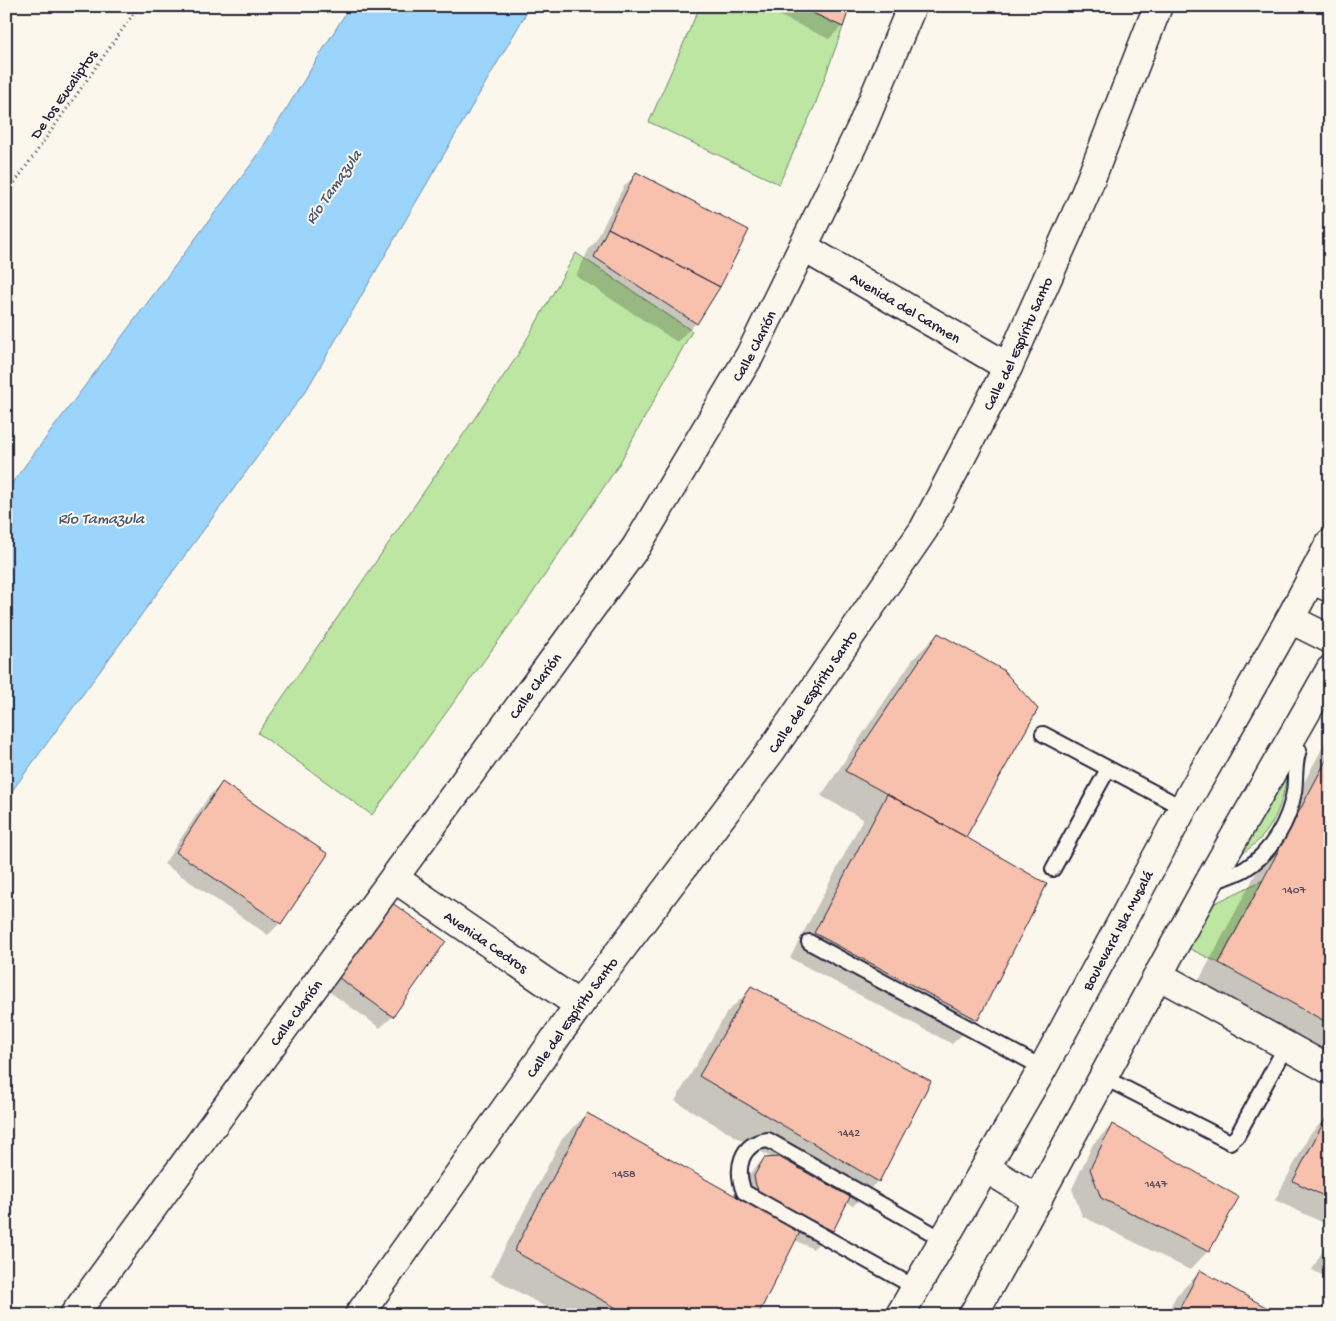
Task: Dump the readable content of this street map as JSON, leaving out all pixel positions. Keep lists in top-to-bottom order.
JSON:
{
  "streets": {
    "street": [
      "Avenida del Carmen",
      "Calle del Espíritu Santo",
      "Calle Clarión",
      "Boulevard Isla Musalá",
      "Avenida Cedros"
    ],
    "path": ["De los Eucaliptos"]
  },
  "crossings": [
    ["Avenida del Carmen", "Calle del Espíritu Santo"],
    ["Avenida del Carmen", "Calle Clarión"],
    ["Calle del Espíritu Santo", "Avenida Cedros"],
    ["Calle Clarión", "Avenida Cedros"]
  ],
  "water": ["Río Tamazula"],
  "house_numbers": [
    "1407",
    "1442",
    "1458",
    "1447"
  ]
}
